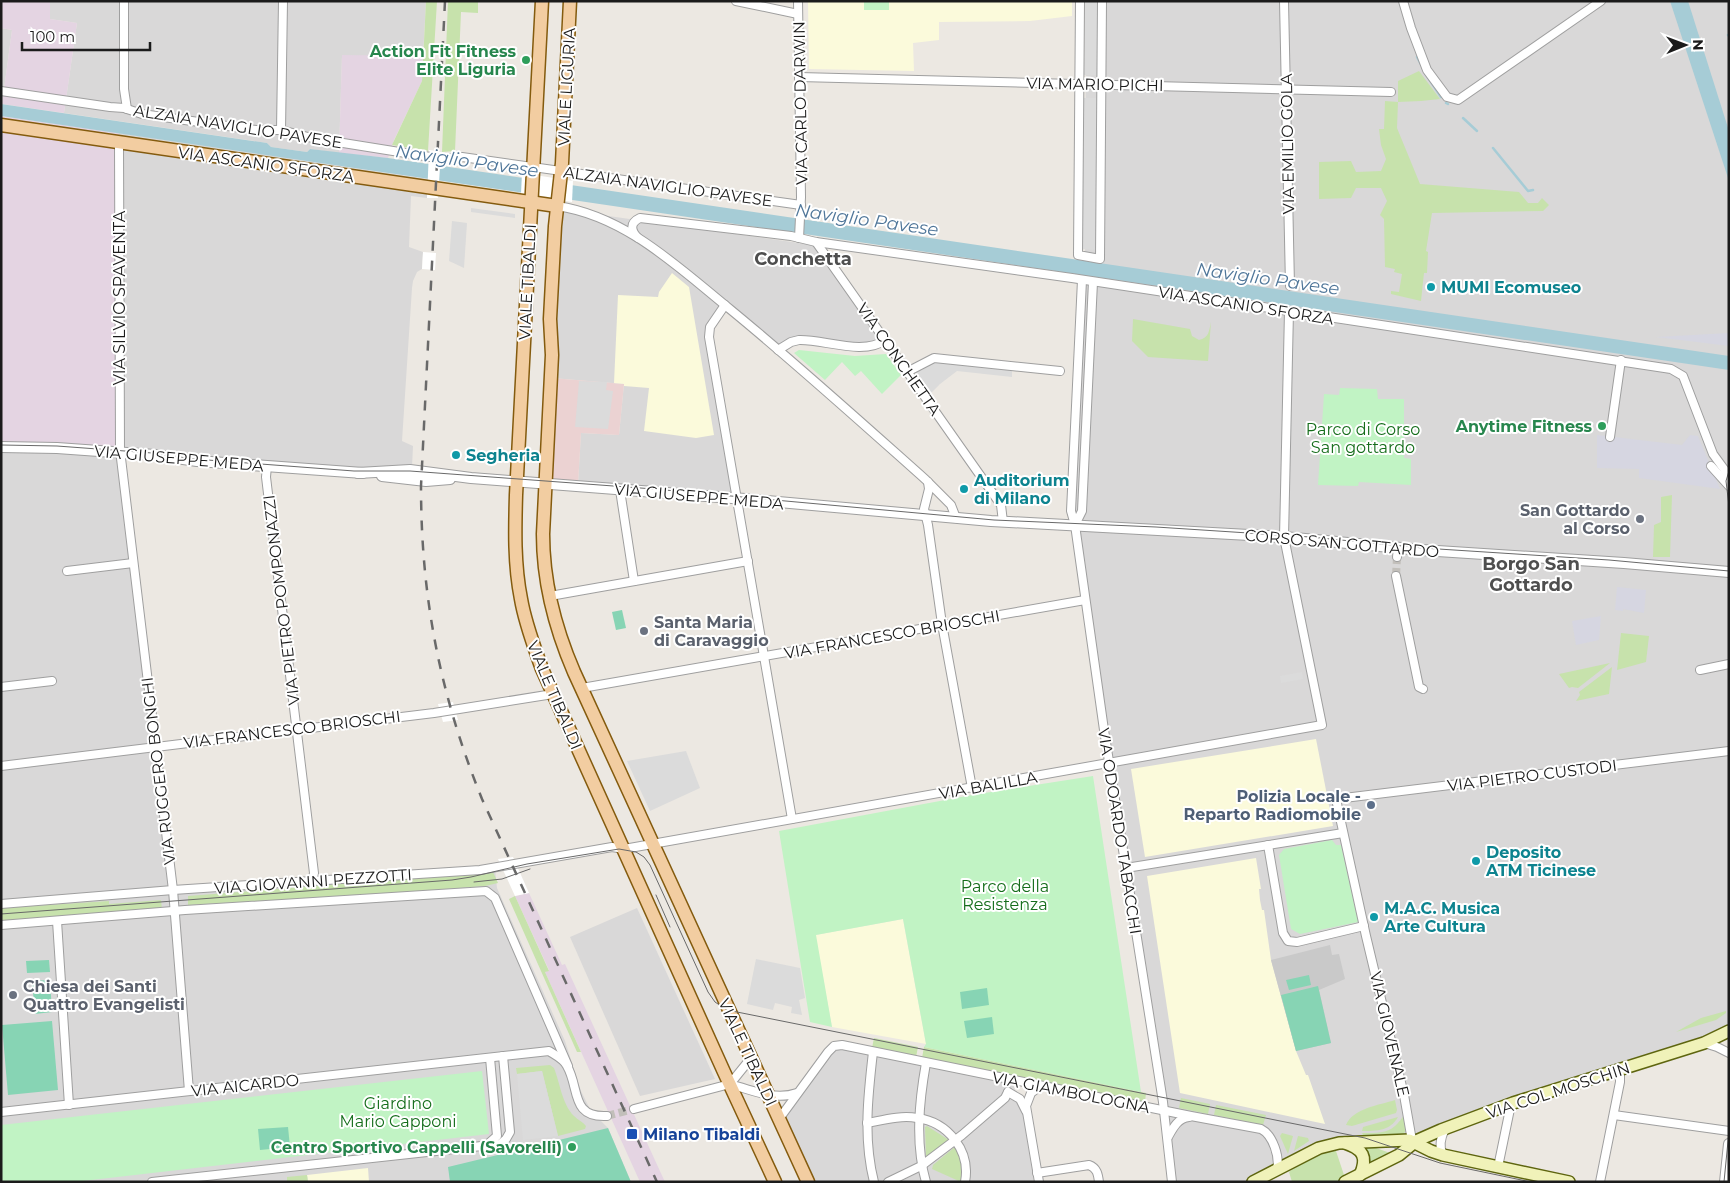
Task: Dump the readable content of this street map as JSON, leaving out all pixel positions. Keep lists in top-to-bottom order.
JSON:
{
  "streets": {
    "main road": [
      "VIALE LIGURIA",
      "VIA ASCANIO SFORZA",
      "VIALE TIBALDI",
      "VIA COL MOSCHIN"
    ],
    "street": [
      "VIA MARIO PICHI",
      "VIA CARLO DARWIN",
      "ALZAIA NAVIGLIO PAVESE",
      "VIA EMILIO GOLA",
      "VIA SILVIO SPAVENTA",
      "VIA CONCHETTA",
      "VIA GIUSEPPE MEDA",
      "CORSO SAN GOTTARDO",
      "VIA PIETRO POMPONAZZI",
      "VIA FRANCESCO BRIOSCHI",
      "VIA RUGGERO BONGHI",
      "VIA PIETRO CUSTODI",
      "VIA BALILLA",
      "VIA ODOARDO TABACCHI",
      "VIA GIOVANNI PEZZOTTI",
      "VIA GIOVENALE",
      "VIA AICARDO",
      "VIA GIAMBOLOGNA"
    ]
  },
  "crossings": [
    ["VIA MARIO PICHI", "VIA CARLO DARWIN"],
    ["VIA MARIO PICHI", "VIA EMILIO GOLA"],
    ["VIALE LIGURIA", "ALZAIA NAVIGLIO PAVESE"],
    ["VIALE LIGURIA", "VIALE TIBALDI"],
    ["VIA CARLO DARWIN", "ALZAIA NAVIGLIO PAVESE"],
    ["ALZAIA NAVIGLIO PAVESE", "VIALE TIBALDI"],
    ["VIA ASCANIO SFORZA", "VIALE TIBALDI"],
    ["VIA ASCANIO SFORZA", "VIA SILVIO SPAVENTA"],
    ["VIA ASCANIO SFORZA", "VIA CONCHETTA"],
    ["VIA ASCANIO SFORZA", "VIA ODOARDO TABACCHI"],
    ["VIALE TIBALDI", "VIA GIUSEPPE MEDA"],
    ["VIALE TIBALDI", "VIA FRANCESCO BRIOSCHI"],
    ["VIALE TIBALDI", "VIA BALILLA"],
    ["VIALE TIBALDI", "VIA GIOVANNI PEZZOTTI"],
    ["VIA SILVIO SPAVENTA", "VIA GIUSEPPE MEDA"],
    ["VIA SILVIO SPAVENTA", "VIA RUGGERO BONGHI"],
    ["VIA CONCHETTA", "CORSO SAN GOTTARDO"],
    ["VIA GIUSEPPE MEDA", "CORSO SAN GOTTARDO"],
    ["VIA GIUSEPPE MEDA", "VIA PIETRO POMPONAZZI"],
    ["VIA GIUSEPPE MEDA", "VIA RUGGERO BONGHI"],
    ["CORSO SAN GOTTARDO", "VIA BALILLA"],
    ["CORSO SAN GOTTARDO", "VIA ODOARDO TABACCHI"],
    ["VIA PIETRO POMPONAZZI", "VIA FRANCESCO BRIOSCHI"],
    ["VIA PIETRO POMPONAZZI", "VIA GIOVANNI PEZZOTTI"],
    ["VIA FRANCESCO BRIOSCHI", "VIA RUGGERO BONGHI"],
    ["VIA FRANCESCO BRIOSCHI", "VIA ODOARDO TABACCHI"],
    ["VIA RUGGERO BONGHI", "VIA GIOVANNI PEZZOTTI"],
    ["VIA RUGGERO BONGHI", "VIA AICARDO"],
    ["VIA PIETRO CUSTODI", "VIA GIOVENALE"],
    ["VIA BALILLA", "VIA ODOARDO TABACCHI"],
    ["VIA BALILLA", "VIA GIOVANNI PEZZOTTI"],
    ["VIA ODOARDO TABACCHI", "VIA GIAMBOLOGNA"],
    ["VIA GIOVENALE", "VIA COL MOSCHIN"]
  ],
  "districts": ["Conchetta", "Borgo San Gottardo"],
  "water": ["Naviglio Pavese"],
  "parks": ["Parco di Corso San gottardo", "Parco della Resistenza", "Giardino Mario Capponi"],
  "places": {
    "other": [
      "Action Fit Fitness Elite Liguria",
      "MUMI Ecomuseo",
      "Anytime Fitness",
      "Segheria",
      "Auditorium di Milano",
      "San Gottardo al Corso",
      "Santa Maria di Caravaggio",
      "Polizia Locale - Reparto Radiomobile",
      "Deposito ATM Ticinese",
      "M.A.C. Musica Arte Cultura",
      "Chiesa dei Santi Quattro Evangelisti",
      "Centro Sportivo Cappelli (Savorelli)"
    ],
    "transit": ["Milano Tibaldi"]
  },
  "scale_bar": "100 m",
  "north": "right"
}
